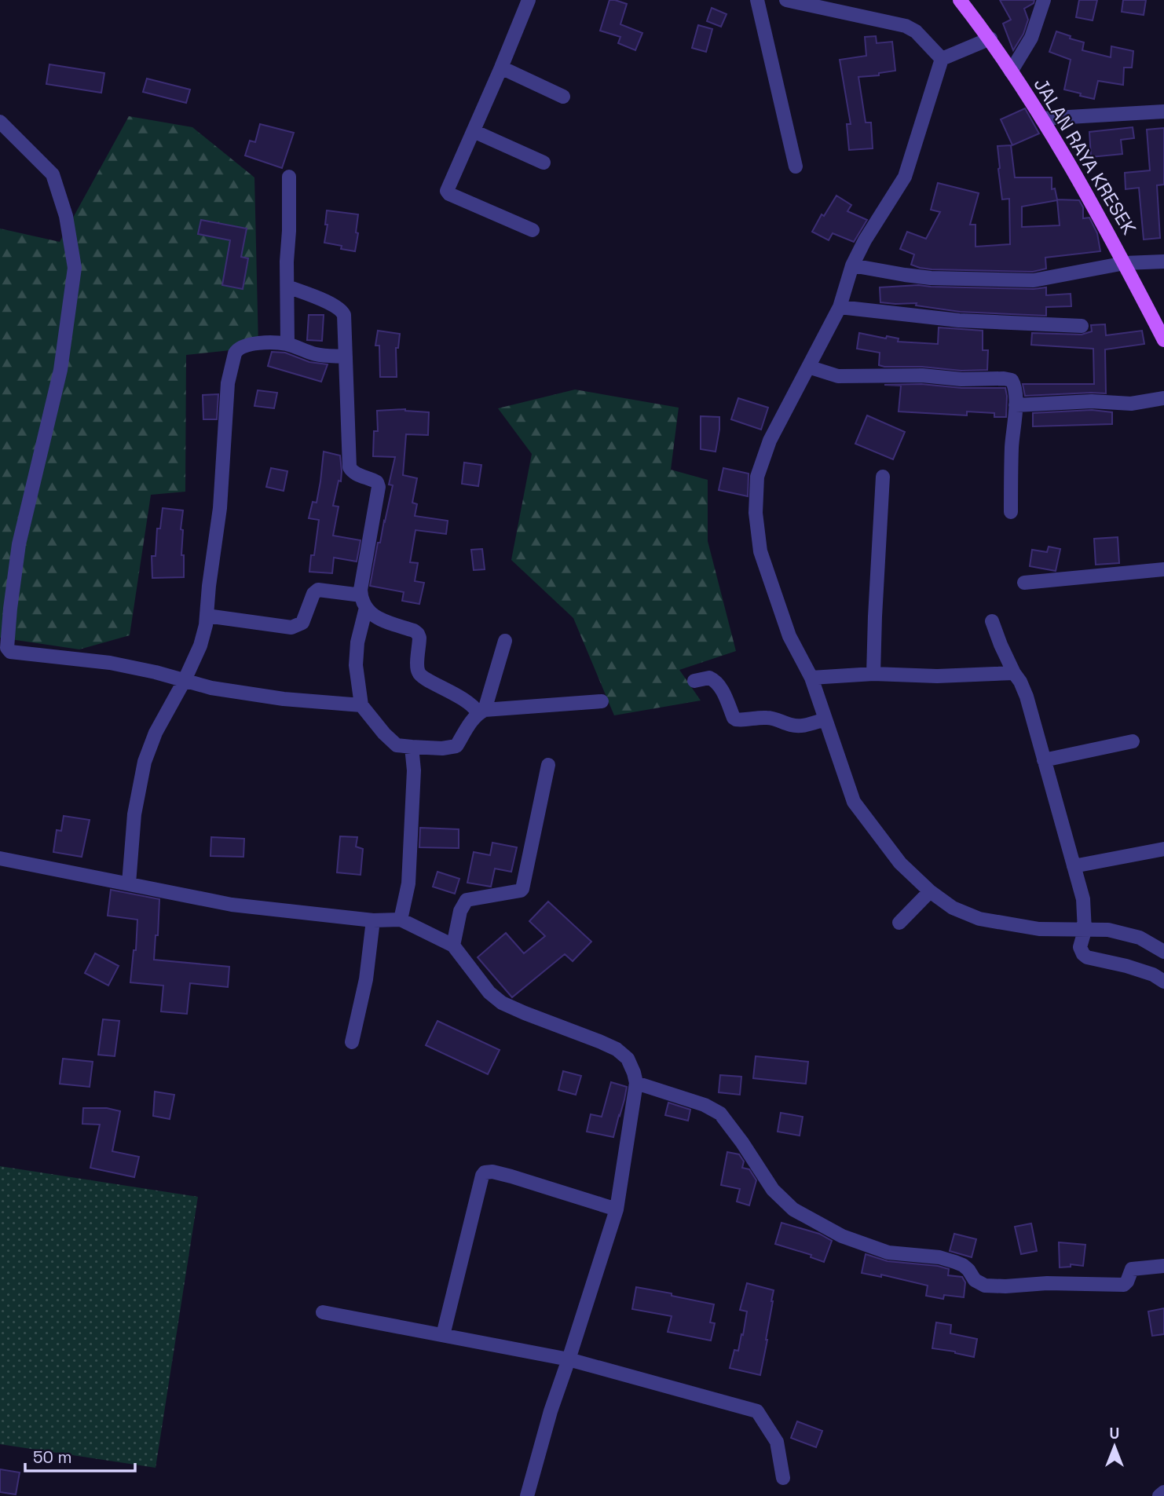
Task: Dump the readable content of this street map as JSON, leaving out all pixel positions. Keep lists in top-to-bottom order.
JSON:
{
  "streets": {
    "main road": ["JALAN RAYA KRESEK"]
  },
  "scale_bar": "50 m",
  "north": "top"
}
